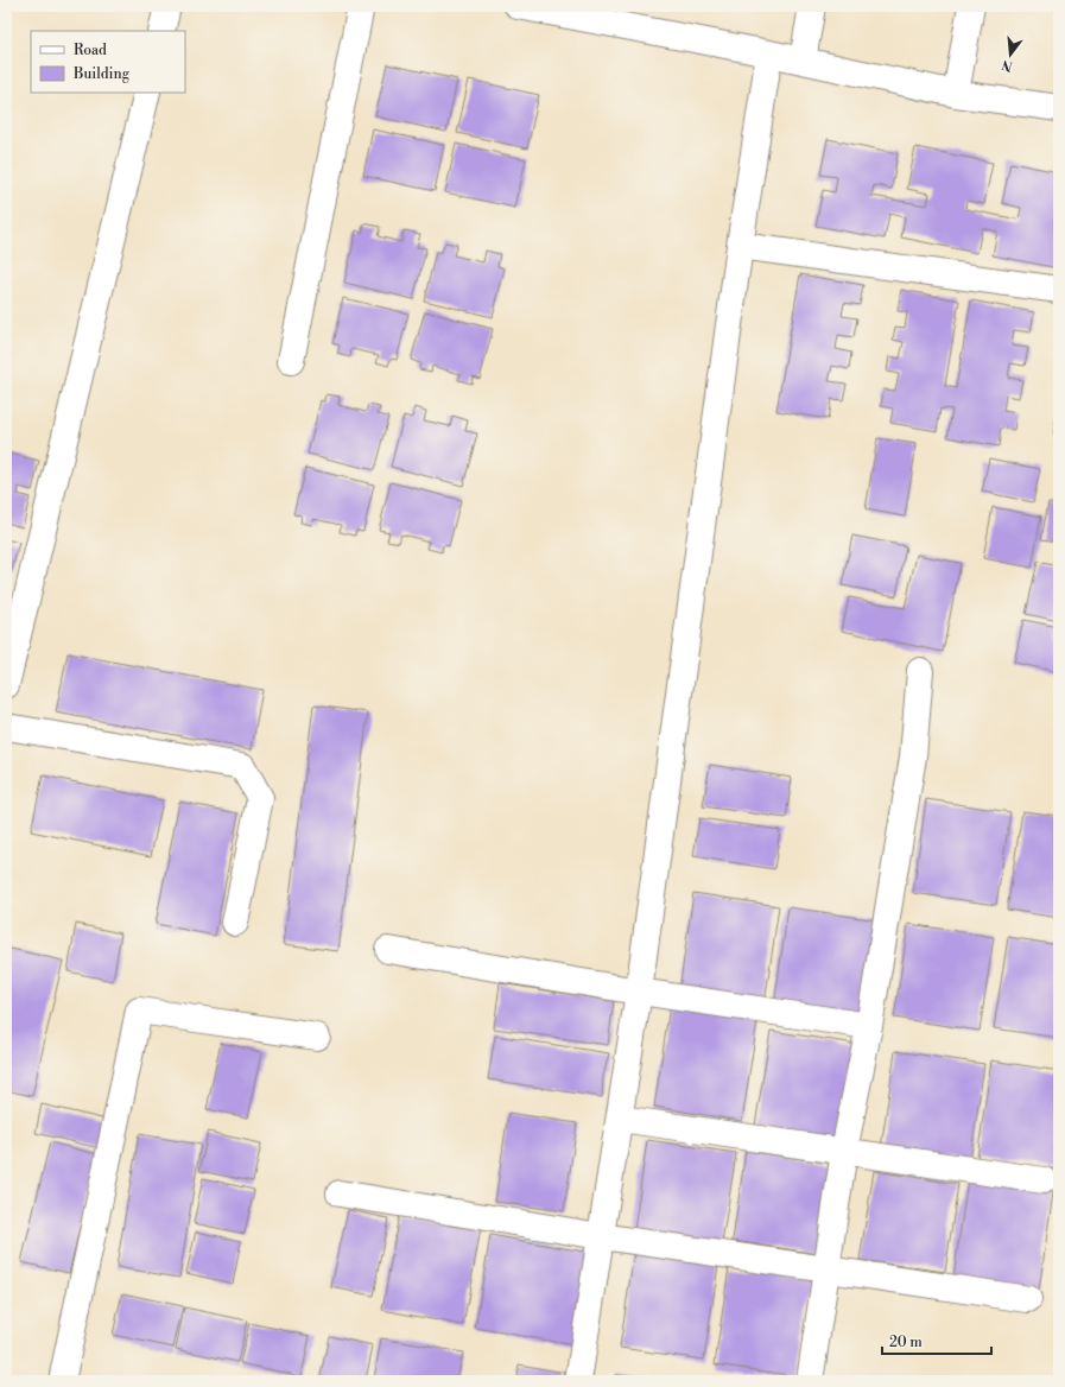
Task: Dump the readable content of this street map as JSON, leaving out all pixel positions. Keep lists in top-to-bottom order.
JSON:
{
  "legend": ["Road", "Building"],
  "scale_bar": "20 m",
  "north": "bottom"
}
